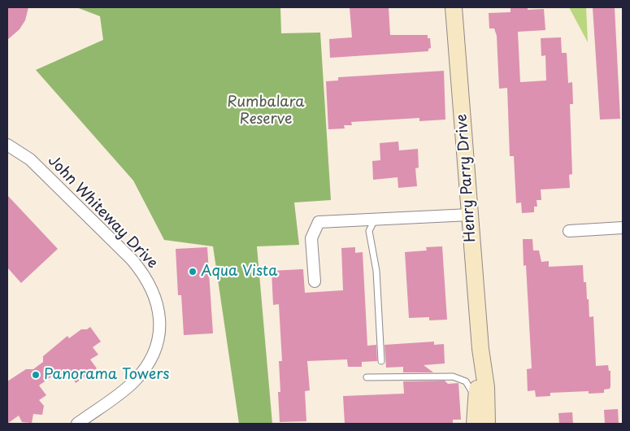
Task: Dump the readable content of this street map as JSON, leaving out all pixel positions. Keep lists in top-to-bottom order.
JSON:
{
  "streets": {
    "main road": ["Henry Parry Drive"],
    "street": ["John Whiteway Drive"]
  },
  "parks": ["Rumbalara Reserve"],
  "places": ["Aqua Vista", "Panorama Towers"]
}
